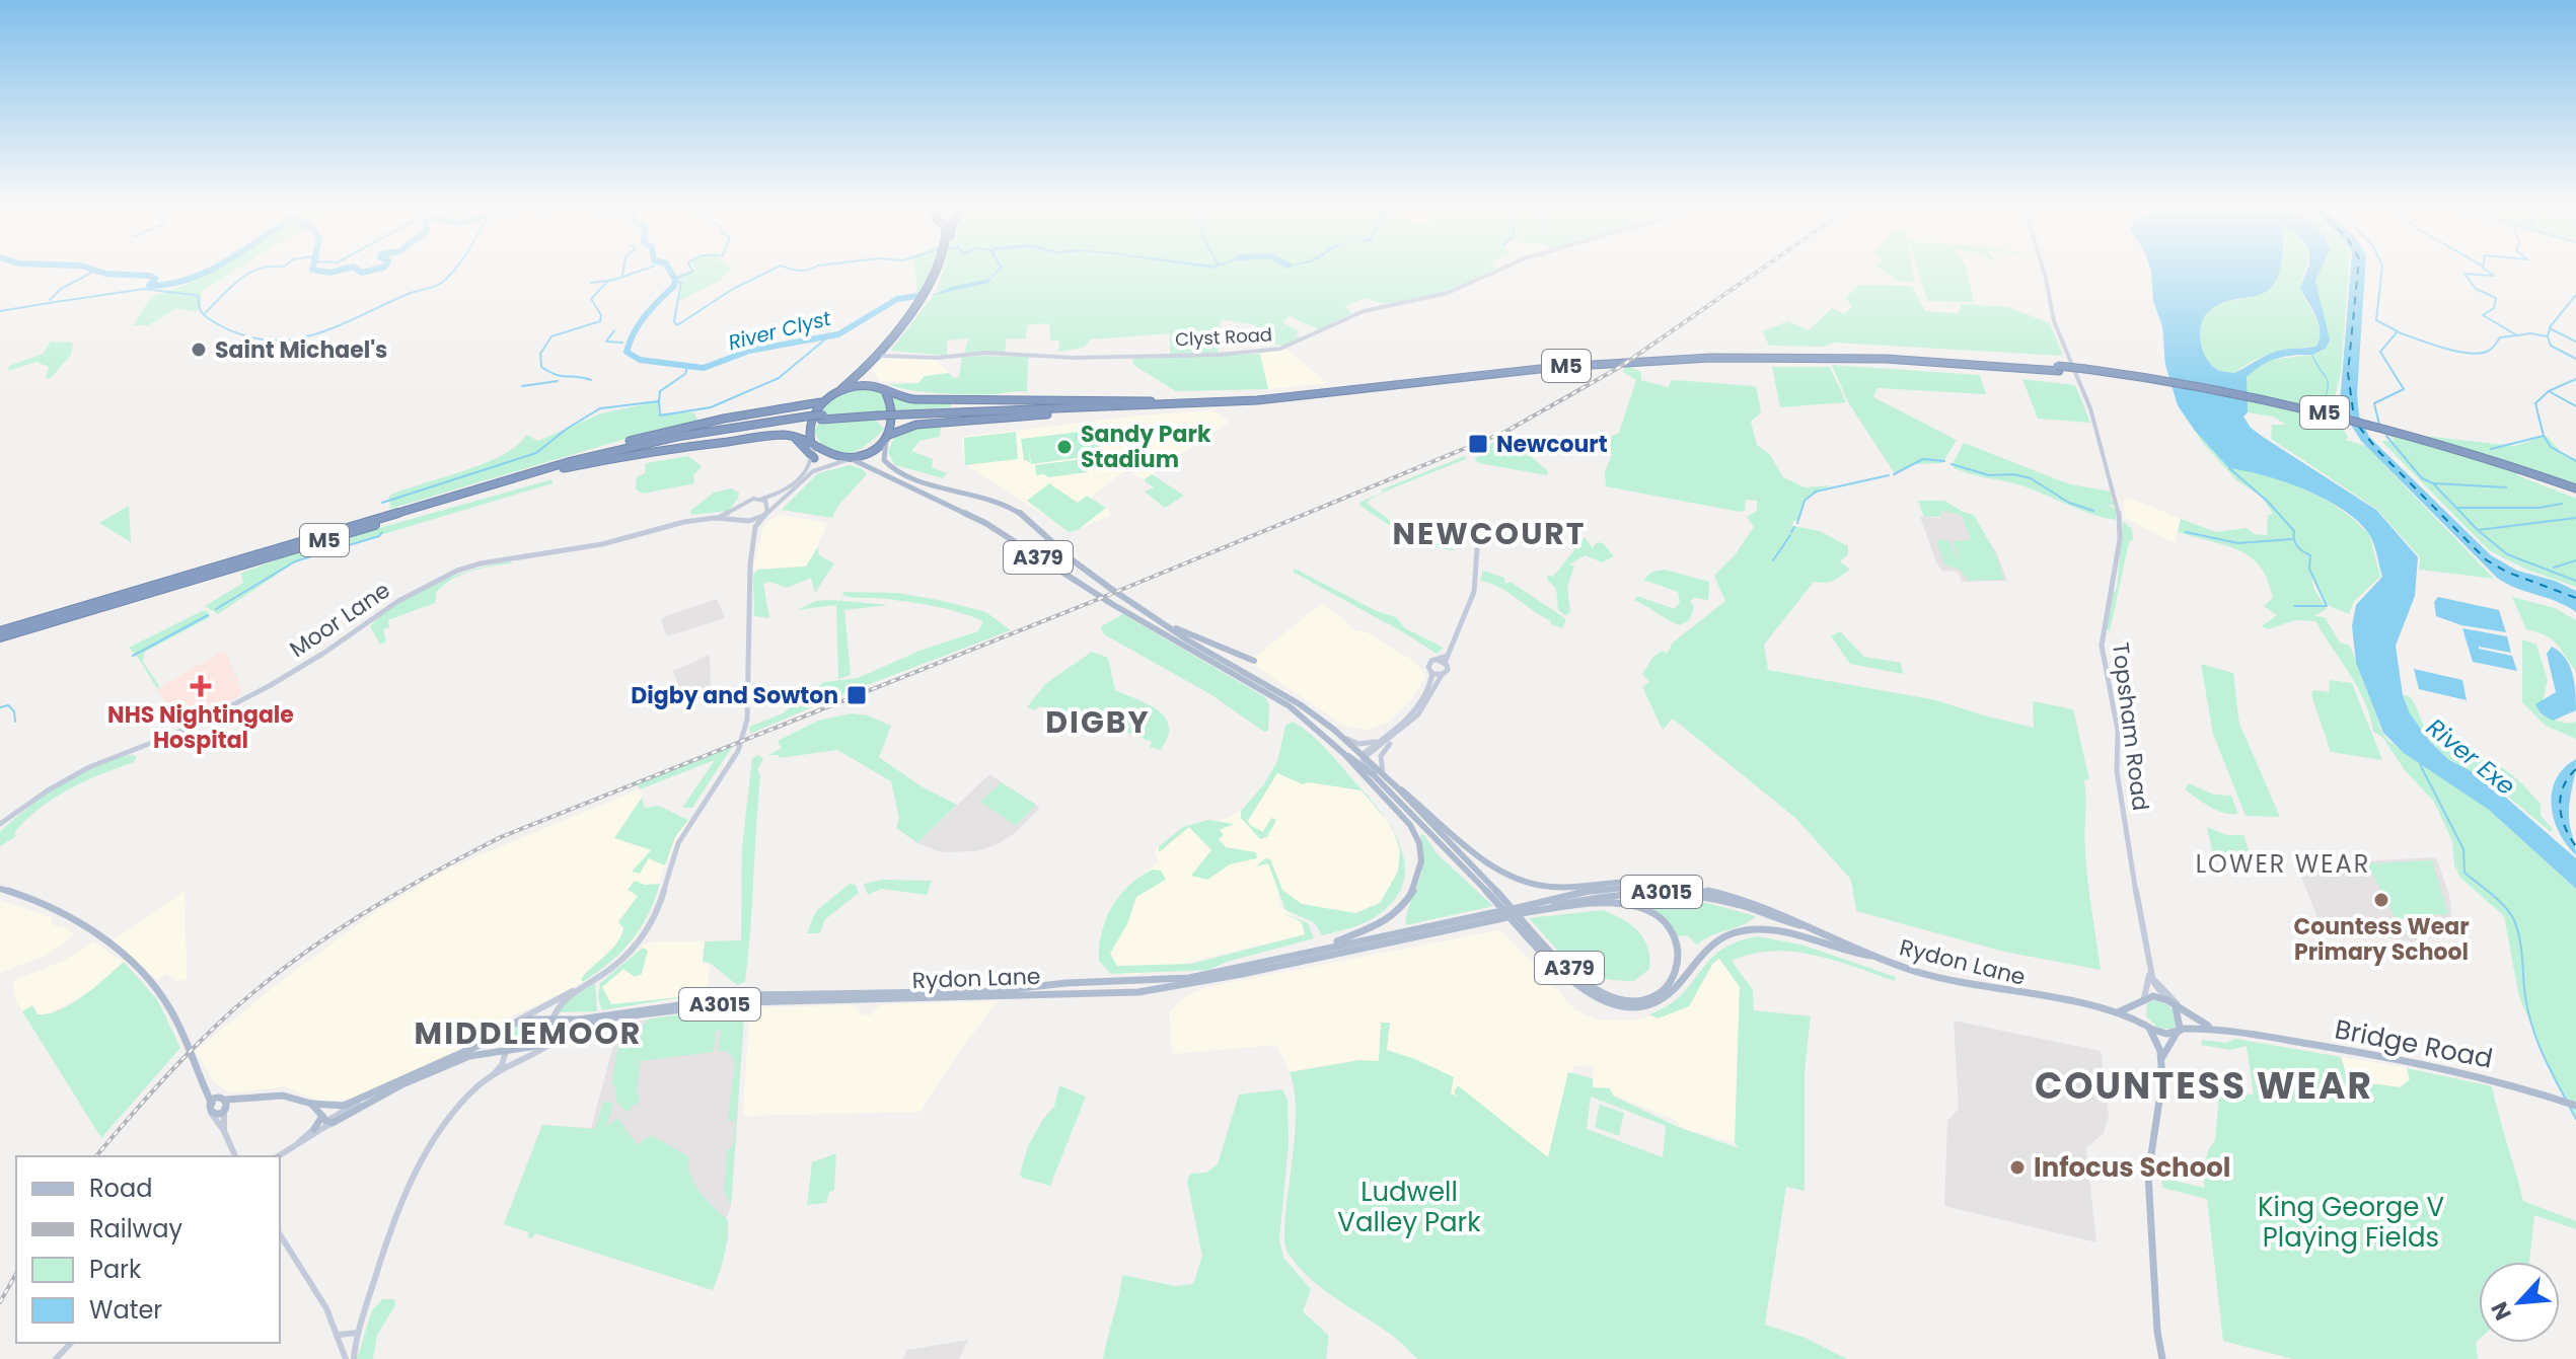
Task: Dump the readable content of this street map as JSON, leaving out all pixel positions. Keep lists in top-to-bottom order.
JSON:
{
  "streets": {
    "highway": ["M5"],
    "main road": [
      "A379",
      "A3015",
      "Rydon Lane",
      "Bridge Road"
    ],
    "street": ["Clyst Road", "Moor Lane", "Topsham Road"]
  },
  "crossings": [
    ["M5", "A379"],
    ["A379", "Topsham Road"],
    ["A379", "Rydon Lane"],
    ["A379", "Bridge Road"],
    ["A3015", "Rydon Lane"]
  ],
  "districts": [
    "NEWCOURT",
    "DIGBY",
    "LOWER WEAR",
    "MIDDLEMOOR",
    "COUNTESS WEAR"
  ],
  "water": ["River Clyst", "River Exe"],
  "parks": ["Ludwell Valley Park", "King George V Playing Fields"],
  "places": {
    "other": [
      "Saint Michael's",
      "Sandy Park Stadium",
      "Countess Wear Primary School",
      "Infocus School"
    ],
    "transit": ["Newcourt", "Digby and Sowton"],
    "health": ["NHS Nightingale Hospital"]
  },
  "legend": [
    "Road",
    "Railway",
    "Park",
    "Water"
  ],
  "north": "bottom left"
}
